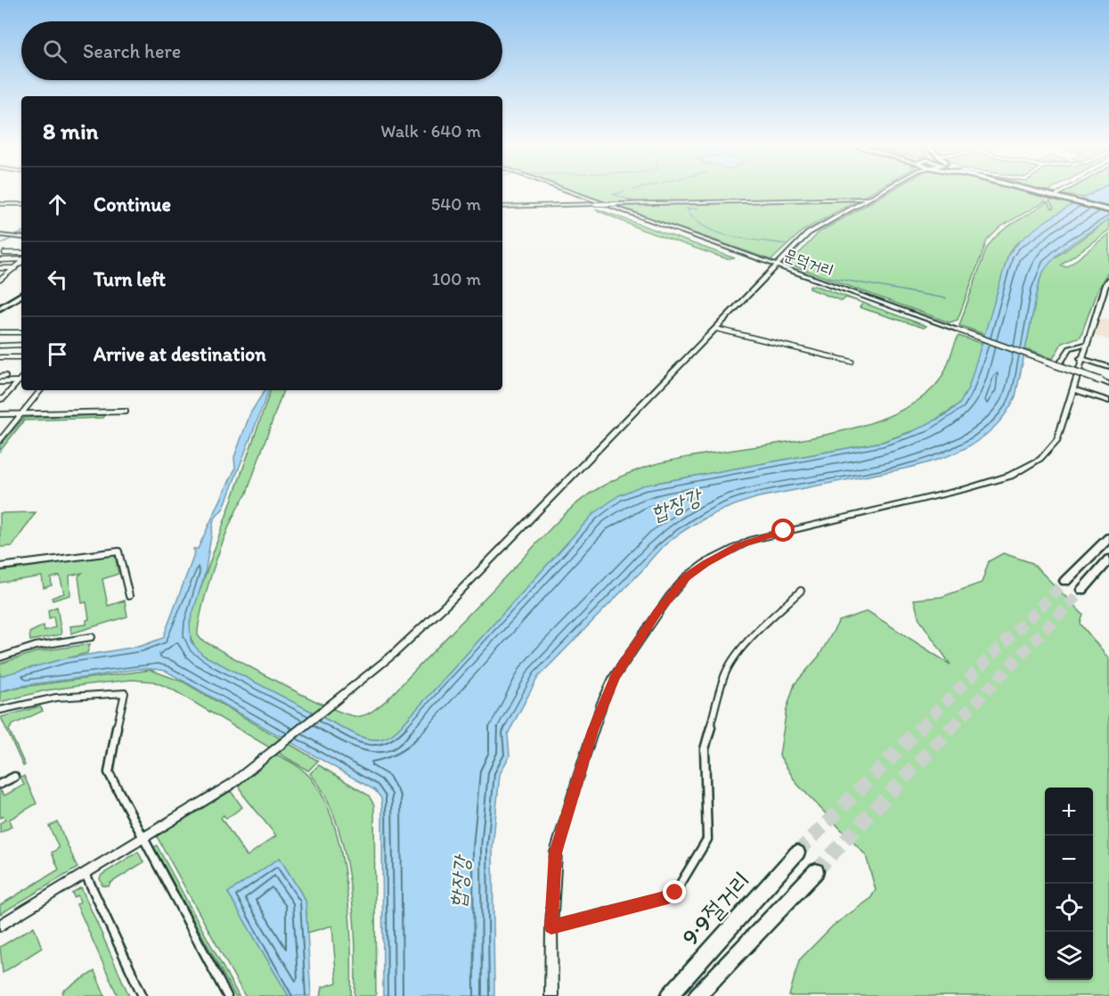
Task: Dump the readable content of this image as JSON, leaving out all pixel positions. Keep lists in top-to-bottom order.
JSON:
{
  "streets": {
    "highway": ["9·9절거리"],
    "street": ["문덕거리"]
  },
  "water": ["합장강"],
  "page": {
    "search": "Search here",
    "heading": ["8 min", "Walk · 640 m"],
    "list": [
      ["Continue", "540 m"],
      ["Turn left", "100 m"],
      "Arrive at destination"
    ],
    "map_buttons": ["+", "−"]
  }
}
